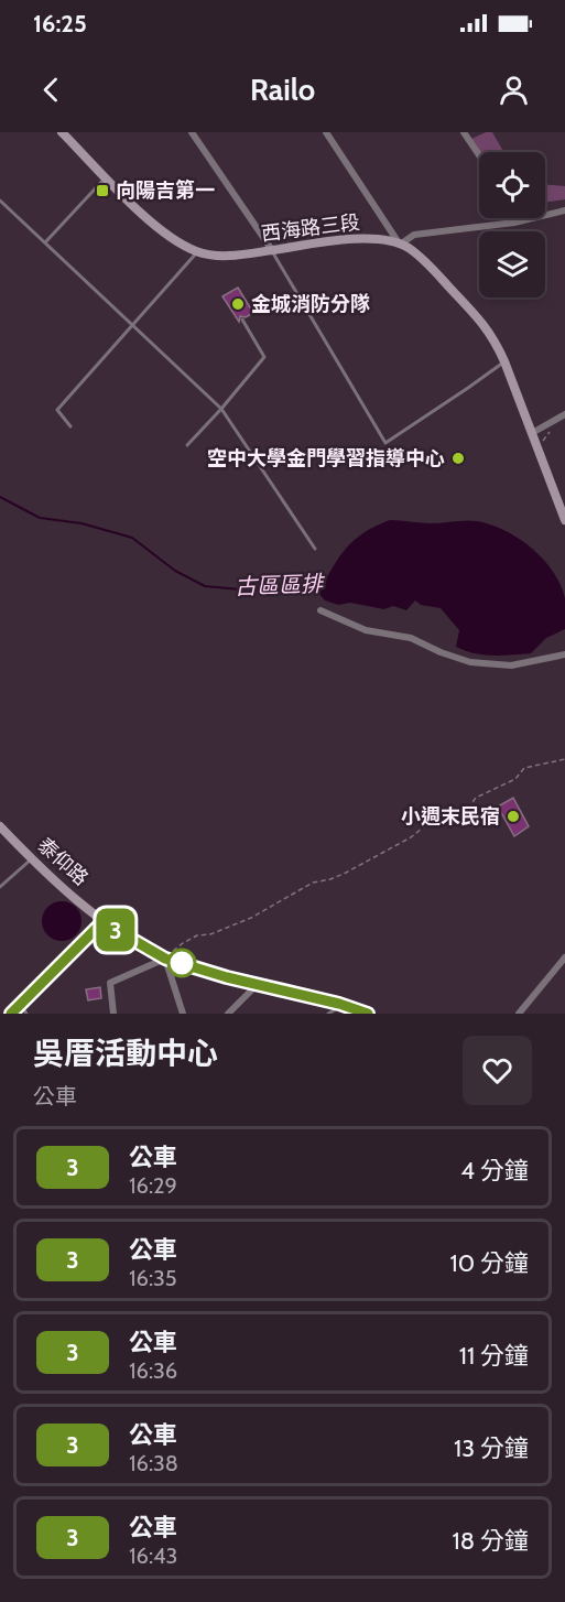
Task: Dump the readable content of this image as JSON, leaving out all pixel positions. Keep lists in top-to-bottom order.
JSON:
{
  "streets": {
    "main road": ["西海路三段", "泰仰路"]
  },
  "water": ["古區區排"],
  "places": {
    "transit": ["向陽吉第一"],
    "other": ["金城消防分隊", "空中大學金門學習指導中心", "小週末民宿"]
  },
  "lines": ["bus line 3"],
  "page": {
    "status": "16:25",
    "header": "Railo",
    "on_map": "3",
    "heading": ["吳厝活動中心", "公車"],
    "list": [
      {
        "mark": "3",
        "name": "公車",
        "note": "16:29",
        "value": "4 分鐘"
      },
      {
        "mark": "3",
        "name": "公車",
        "note": "16:35",
        "value": "10 分鐘"
      },
      {
        "mark": "3",
        "name": "公車",
        "note": "16:36",
        "value": "11 分鐘"
      },
      {
        "mark": "3",
        "name": "公車",
        "note": "16:38",
        "value": "13 分鐘"
      },
      {
        "mark": "3",
        "name": "公車",
        "note": "16:43",
        "value": "18 分鐘"
      }
    ]
  }
}
